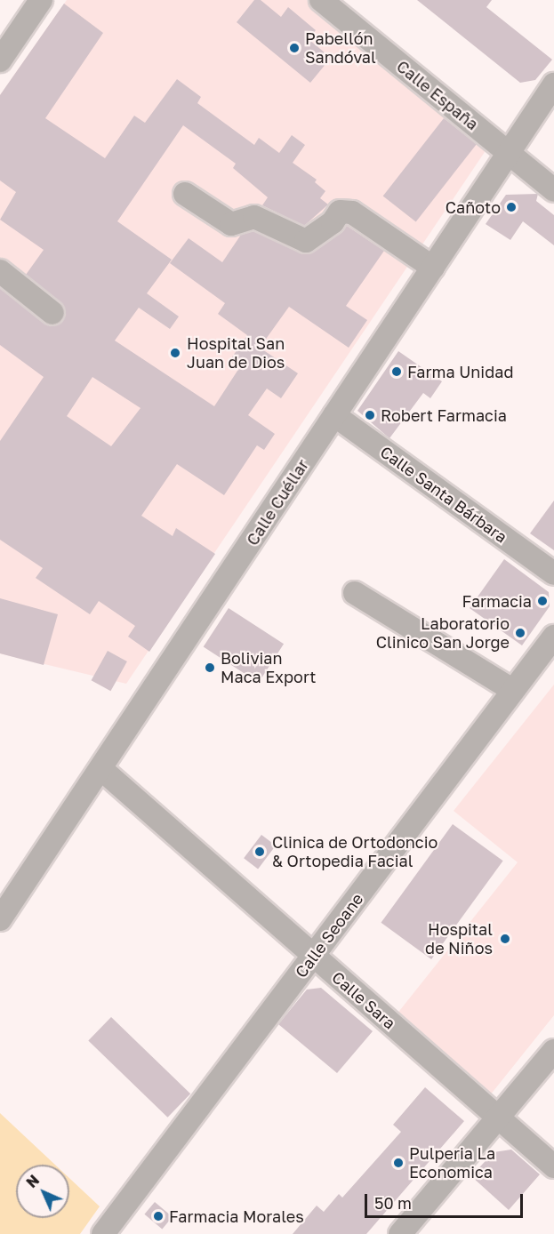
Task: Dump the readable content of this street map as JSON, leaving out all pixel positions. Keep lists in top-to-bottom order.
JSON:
{
  "streets": {
    "street": [
      "Calle España",
      "Calle Santa Bárbara",
      "Calle Cuéllar",
      "Calle Seoane",
      "Calle Sara"
    ]
  },
  "crossings": [
    ["Calle España", "Calle Cuéllar"],
    ["Calle Santa Bárbara", "Calle Cuéllar"],
    ["Calle Cuéllar", "Calle Sara"],
    ["Calle Seoane", "Calle Sara"]
  ],
  "places": [
    "Pabellón Sandóval",
    "Cañoto",
    "Hospital San Juan de Dios",
    "Farma Unidad",
    "Robert Farmacia",
    "Farmacia",
    "Laboratorio Clinico San Jorge",
    "Bolivian Maca Export",
    "Clinica de Ortodoncio & Ortopedia Facial",
    "Hospital de Niños",
    "Pulperia La Economica",
    "Farmacia Morales"
  ],
  "scale_bar": "50 m",
  "north": "top left"
}
